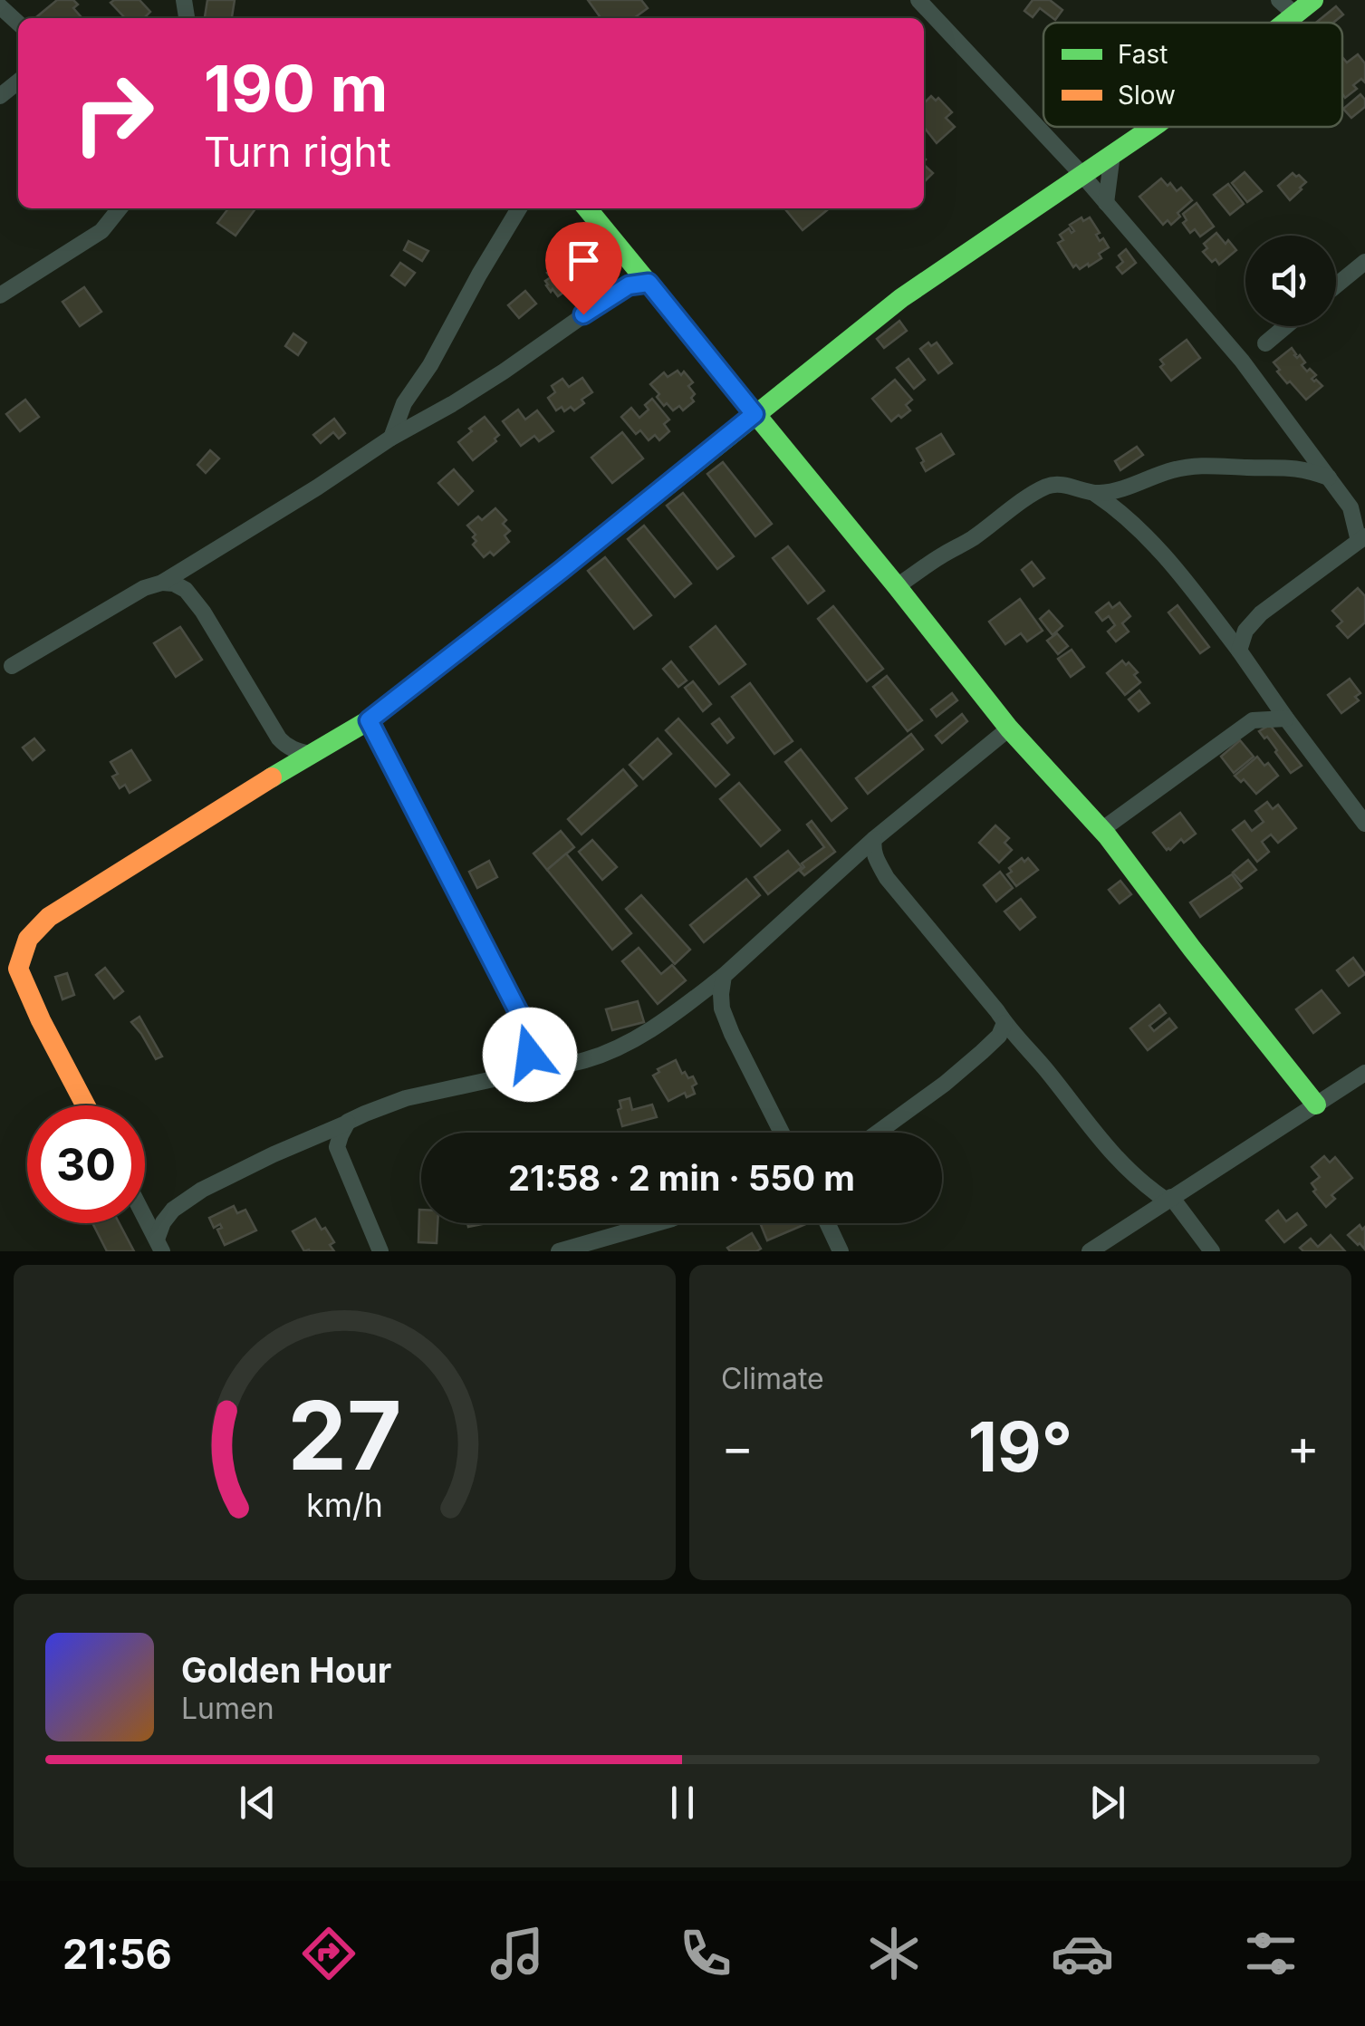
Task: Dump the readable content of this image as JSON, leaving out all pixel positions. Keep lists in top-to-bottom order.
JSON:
{
  "legend": ["Fast", "Slow"],
  "page": {
    "turn": ["190 m", "Turn right"],
    "limit": "30",
    "trip": "21:58 · 2 min · 550 m",
    "tile": "Climate",
    "heat": ["−", "19°", "+"],
    "song": ["Golden Hour", "Lumen"],
    "tabs": "21:56",
    "gauge": ["27", "km/h"]
  }
}
